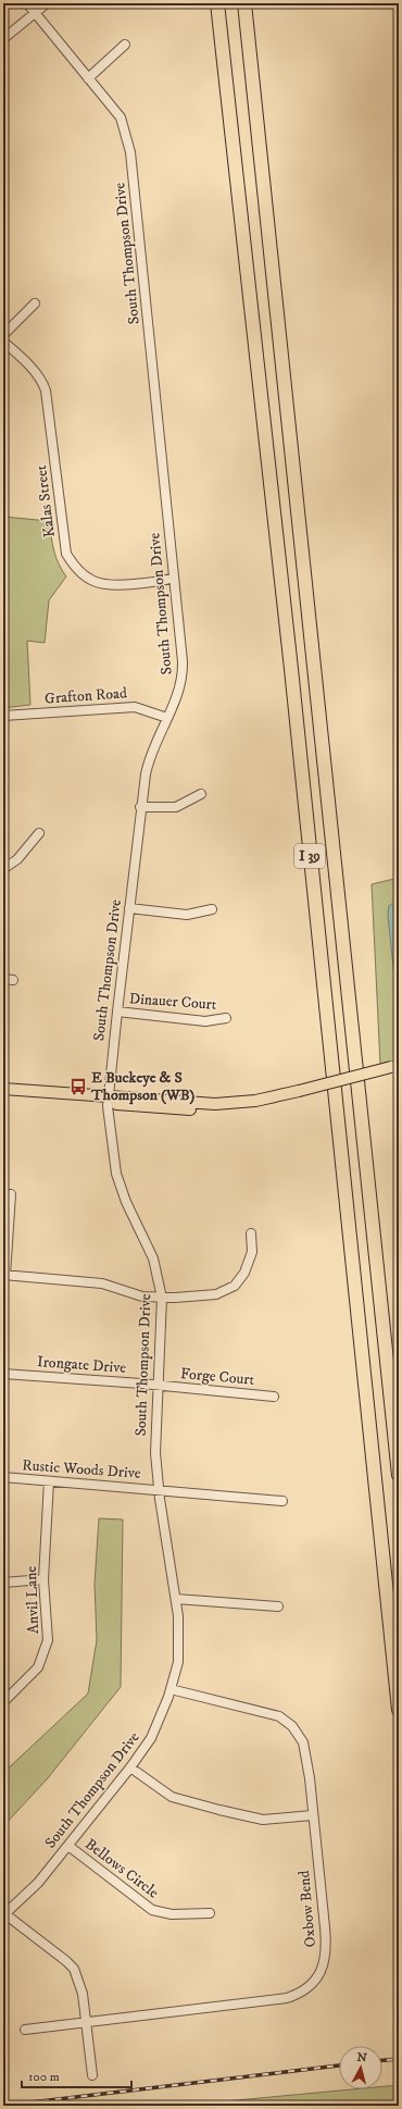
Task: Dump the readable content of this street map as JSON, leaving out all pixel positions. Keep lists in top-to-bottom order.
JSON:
{
  "streets": {
    "highway": ["I 39"],
    "street": [
      "South Thompson Drive",
      "Kalas Street",
      "Grafton Road",
      "Dinauer Court",
      "Irongate Drive",
      "Forge Court",
      "Rustic Woods Drive",
      "Anvil Lane",
      "Bellows Circle",
      "Oxbow Bend"
    ]
  },
  "crossings": [
    ["South Thompson Drive", "Kalas Street"],
    ["South Thompson Drive", "Grafton Road"],
    ["South Thompson Drive", "Dinauer Court"],
    ["South Thompson Drive", "Irongate Drive"],
    ["South Thompson Drive", "Forge Court"],
    ["South Thompson Drive", "Rustic Woods Drive"],
    ["South Thompson Drive", "Bellows Circle"],
    ["South Thompson Drive", "Oxbow Bend"],
    ["Irongate Drive", "Forge Court"],
    ["Rustic Woods Drive", "Anvil Lane"]
  ],
  "places": {
    "bus stop": ["E Buckeye & S Thompson (WB)"]
  },
  "scale_bar": "100 m",
  "north": "top"
}
